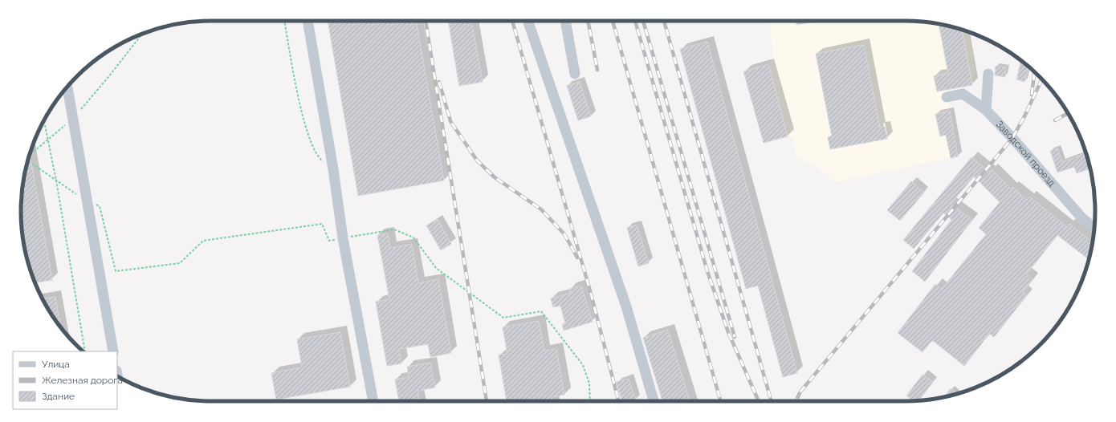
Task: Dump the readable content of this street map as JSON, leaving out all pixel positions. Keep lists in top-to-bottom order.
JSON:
{
  "streets": {
    "street": ["Заводской проезд"]
  },
  "legend": ["Улица", "Железная дорога", "Здание"]
}
